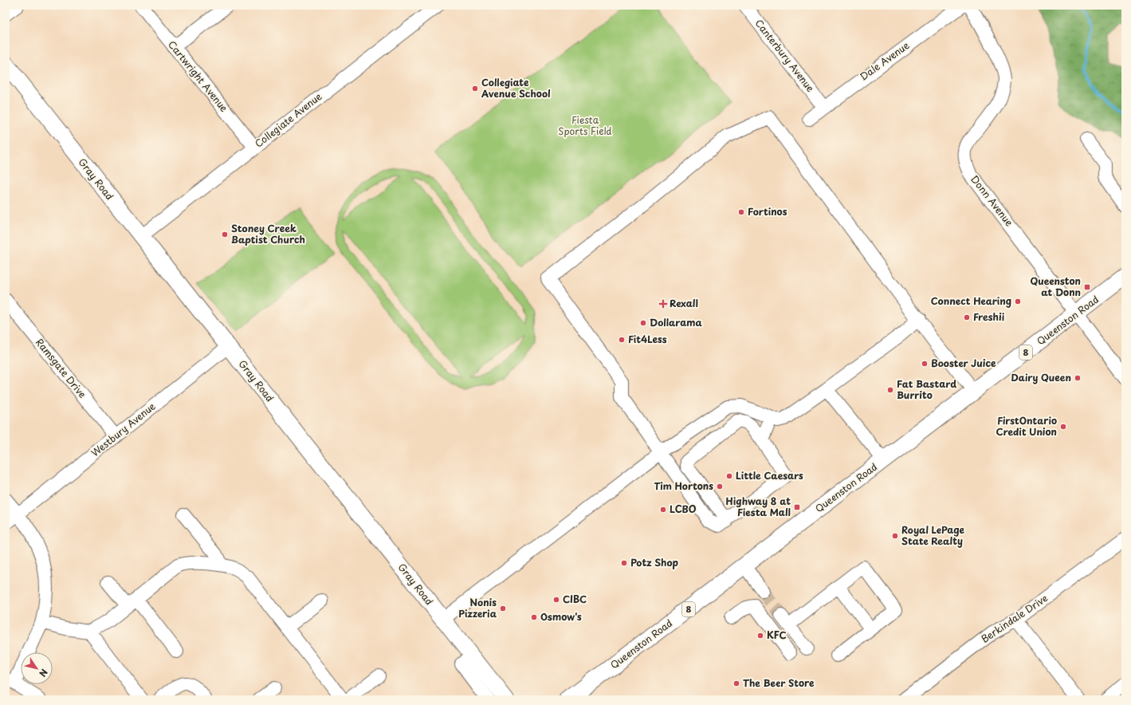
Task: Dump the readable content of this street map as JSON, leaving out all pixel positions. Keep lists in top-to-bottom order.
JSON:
{
  "streets": {
    "main road": ["Gray Road", "Queenston Road", "8"],
    "street": [
      "Canterbury Avenue",
      "Dale Avenue",
      "Cartwright Avenue",
      "Collegiate Avenue",
      "Donn Avenue",
      "Ramsgate Drive",
      "Westbury Avenue",
      "Berkindale Drive"
    ]
  },
  "crossings": [
    ["Canterbury Avenue", "Dale Avenue"],
    ["Cartwright Avenue", "Collegiate Avenue"],
    ["Collegiate Avenue", "Gray Road"],
    ["Gray Road", "Westbury Avenue"],
    ["Donn Avenue", "Queenston Road"],
    ["Ramsgate Drive", "Westbury Avenue"]
  ],
  "parks": ["Fiesta Sports Field"],
  "places": {
    "other": [
      "Collegiate Avenue School",
      "Fortinos",
      "Stoney Creek Baptist Church",
      "Connect Hearing",
      "Freshii",
      "Dollarama",
      "Fit4Less",
      "Booster Juice",
      "Dairy Queen",
      "Fat Bastard Burrito",
      "FirstOntario Credit Union",
      "Little Caesars",
      "Tim Hortons",
      "LCBO",
      "Royal LePage State Realty",
      "Potz Shop",
      "CIBC",
      "Nonis Pizzeria",
      "Osmow's",
      "KFC",
      "The Beer Store"
    ],
    "transit": ["Queenston at Donn", "Highway 8 at Fiesta Mall"],
    "health": ["Rexall"]
  },
  "north": "bottom right"
}
